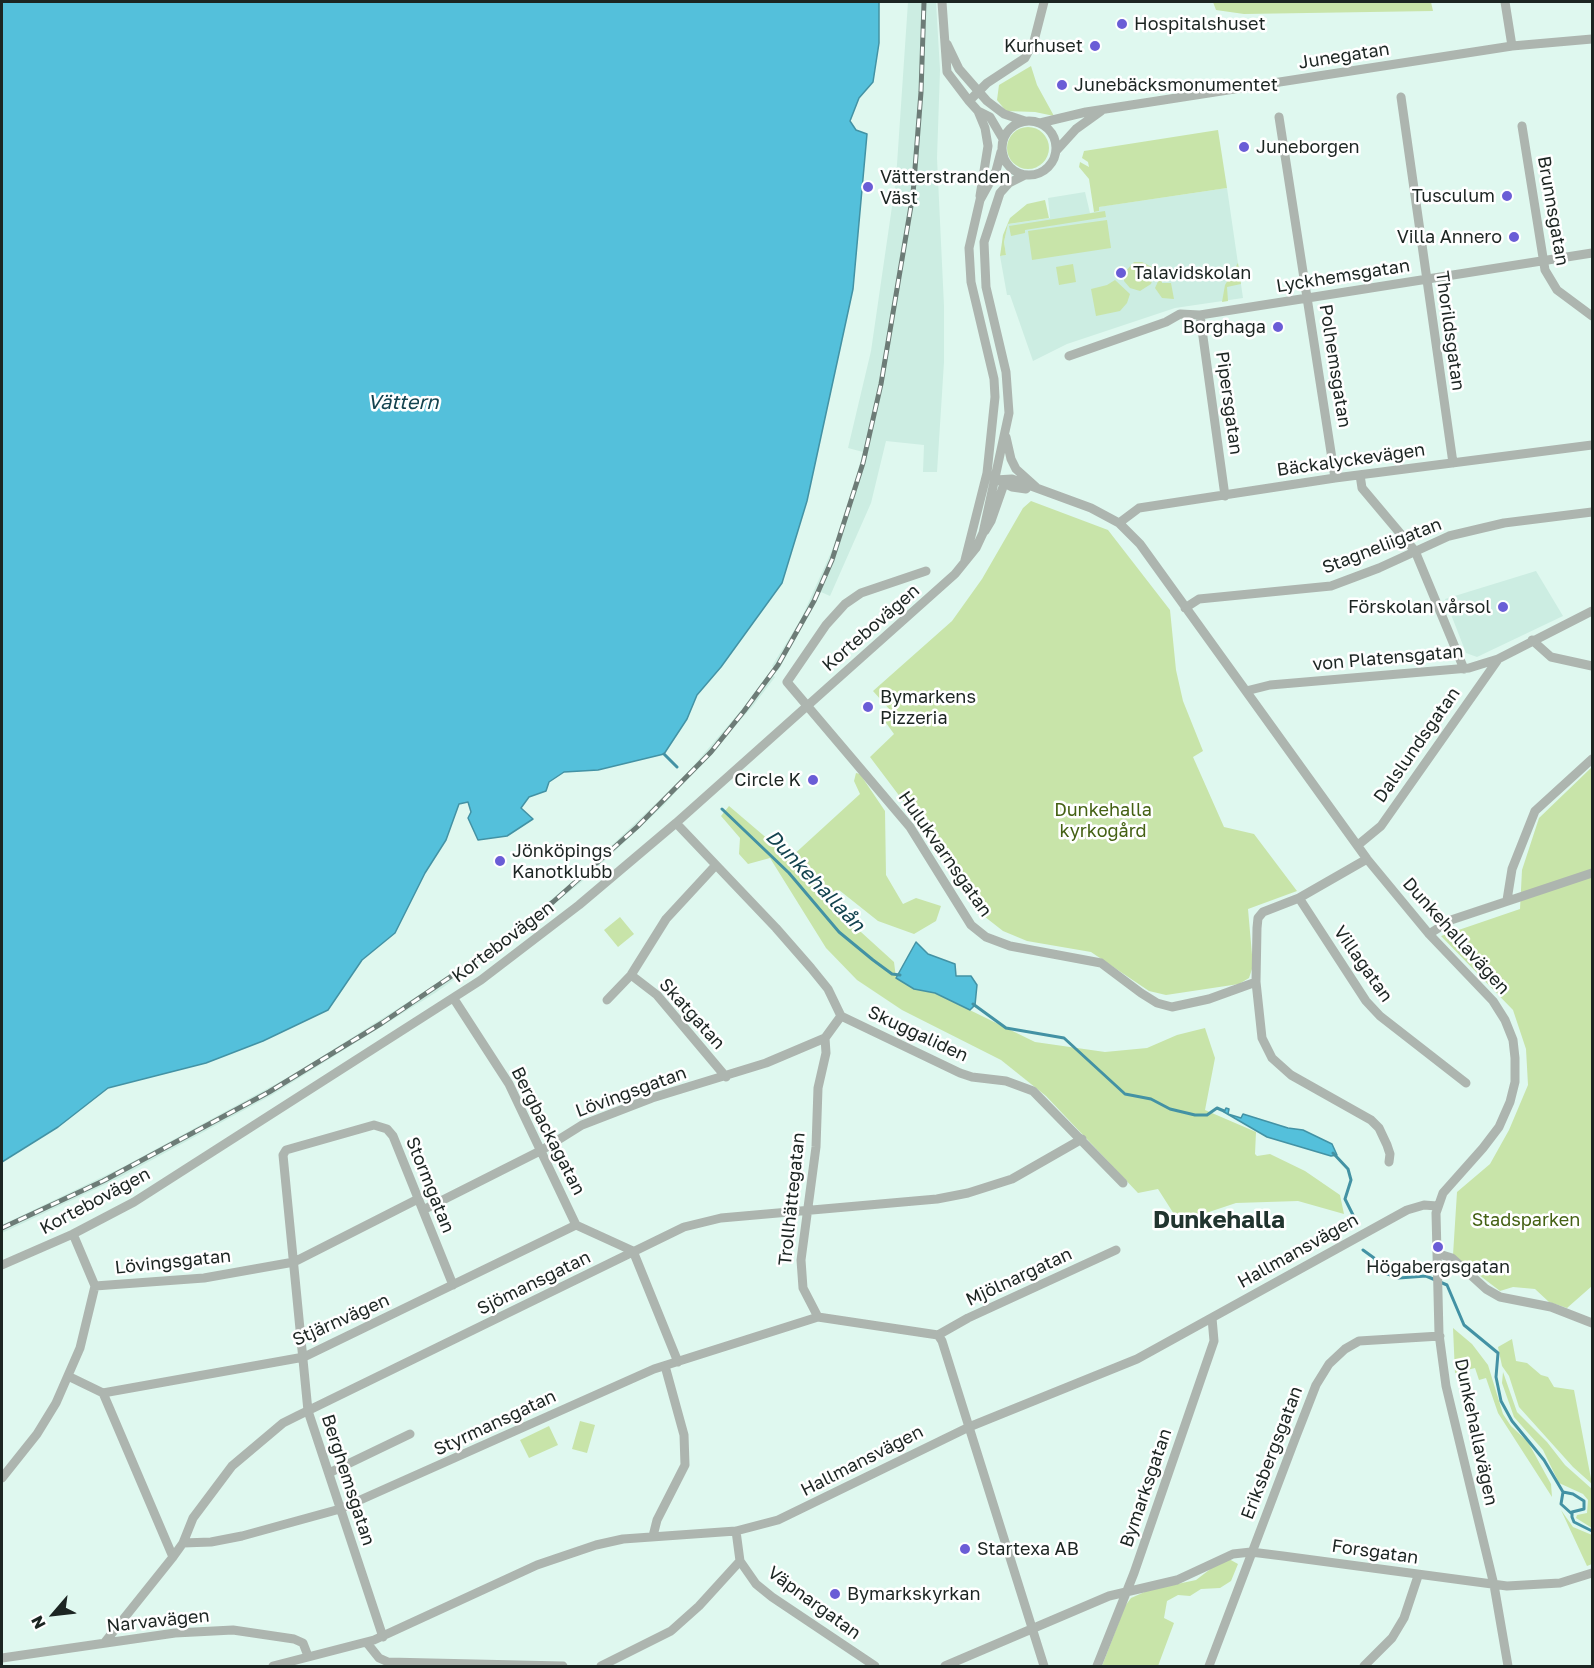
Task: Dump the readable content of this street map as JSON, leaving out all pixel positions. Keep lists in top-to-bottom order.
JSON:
{
  "streets": {
    "street": [
      "Junegatan",
      "Brunnsgatan",
      "Lyckhemsgatan",
      "Thorildsgatan",
      "Polhemsgatan",
      "Pipersgatan",
      "Bäckalyckevägen",
      "Stagneliigatan",
      "Kortebovägen",
      "von Platensgatan",
      "Dalslundsgatan",
      "Hulukvarnsgatan",
      "Dunkehallavägen",
      "Villagatan",
      "Skatgatan",
      "Skuggaliden",
      "Lövingsgatan",
      "Bergbackagatan",
      "Stormgatan",
      "Trollhättegatan",
      "Hallmansvägen",
      "Mjölnargatan",
      "Sjömansgatan",
      "Stjärnvägen",
      "Styrmansgatan",
      "Eriksbergsgatan",
      "Berghemsgatan",
      "Bymarksgatan",
      "Forsgatan",
      "Väpnargatan",
      "Narvavägen"
    ]
  },
  "crossings": [
    ["Junegatan", "Kortebovägen"],
    ["Brunnsgatan", "Lyckhemsgatan"],
    ["Lyckhemsgatan", "Thorildsgatan"],
    ["Lyckhemsgatan", "Polhemsgatan"],
    ["Lyckhemsgatan", "Pipersgatan"],
    ["Thorildsgatan", "Bäckalyckevägen"],
    ["Polhemsgatan", "Bäckalyckevägen"],
    ["Pipersgatan", "Bäckalyckevägen"],
    ["Bäckalyckevägen", "Dunkehallavägen"],
    ["Stagneliigatan", "Dunkehallavägen"],
    ["Kortebovägen", "Hulukvarnsgatan"],
    ["Kortebovägen", "Dunkehallavägen"],
    ["Kortebovägen", "Bergbackagatan"],
    ["von Platensgatan", "Dalslundsgatan"],
    ["von Platensgatan", "Dunkehallavägen"],
    ["Dalslundsgatan", "Dunkehallavägen"],
    ["Dunkehallavägen", "Hallmansvägen"],
    ["Dunkehallavägen", "Eriksbergsgatan"],
    ["Dunkehallavägen", "Forsgatan"],
    ["Skatgatan", "Lövingsgatan"],
    ["Skuggaliden", "Sjömansgatan"],
    ["Lövingsgatan", "Bergbackagatan"],
    ["Lövingsgatan", "Stormgatan"],
    ["Lövingsgatan", "Trollhättegatan"],
    ["Lövingsgatan", "Berghemsgatan"],
    ["Bergbackagatan", "Stjärnvägen"],
    ["Stormgatan", "Stjärnvägen"],
    ["Stormgatan", "Berghemsgatan"],
    ["Trollhättegatan", "Sjömansgatan"],
    ["Trollhättegatan", "Styrmansgatan"],
    ["Hallmansvägen", "Berghemsgatan"],
    ["Hallmansvägen", "Bymarksgatan"],
    ["Hallmansvägen", "Narvavägen"],
    ["Sjömansgatan", "Styrmansgatan"],
    ["Sjömansgatan", "Berghemsgatan"],
    ["Sjömansgatan", "Narvavägen"],
    ["Stjärnvägen", "Berghemsgatan"],
    ["Styrmansgatan", "Berghemsgatan"],
    ["Eriksbergsgatan", "Forsgatan"]
  ],
  "districts": ["Dunkehalla"],
  "water": ["Vättern", "Dunkehallaån"],
  "parks": ["Dunkehalla kyrkogård", "Stadsparken"],
  "places": [
    "Hospitalshuset",
    "Kurhuset",
    "Junebäcksmonumentet",
    "Juneborgen",
    "Vätterstranden Väst",
    "Tusculum",
    "Villa Annero",
    "Talavidskolan",
    "Borghaga",
    "Förskolan vårsol",
    "Bymarkens Pizzeria",
    "Circle K",
    "Jönköpings Kanotklubb",
    "Högabergsgatan",
    "Startexa AB",
    "Bymarkskyrkan"
  ],
  "north": "bottom left"
}
